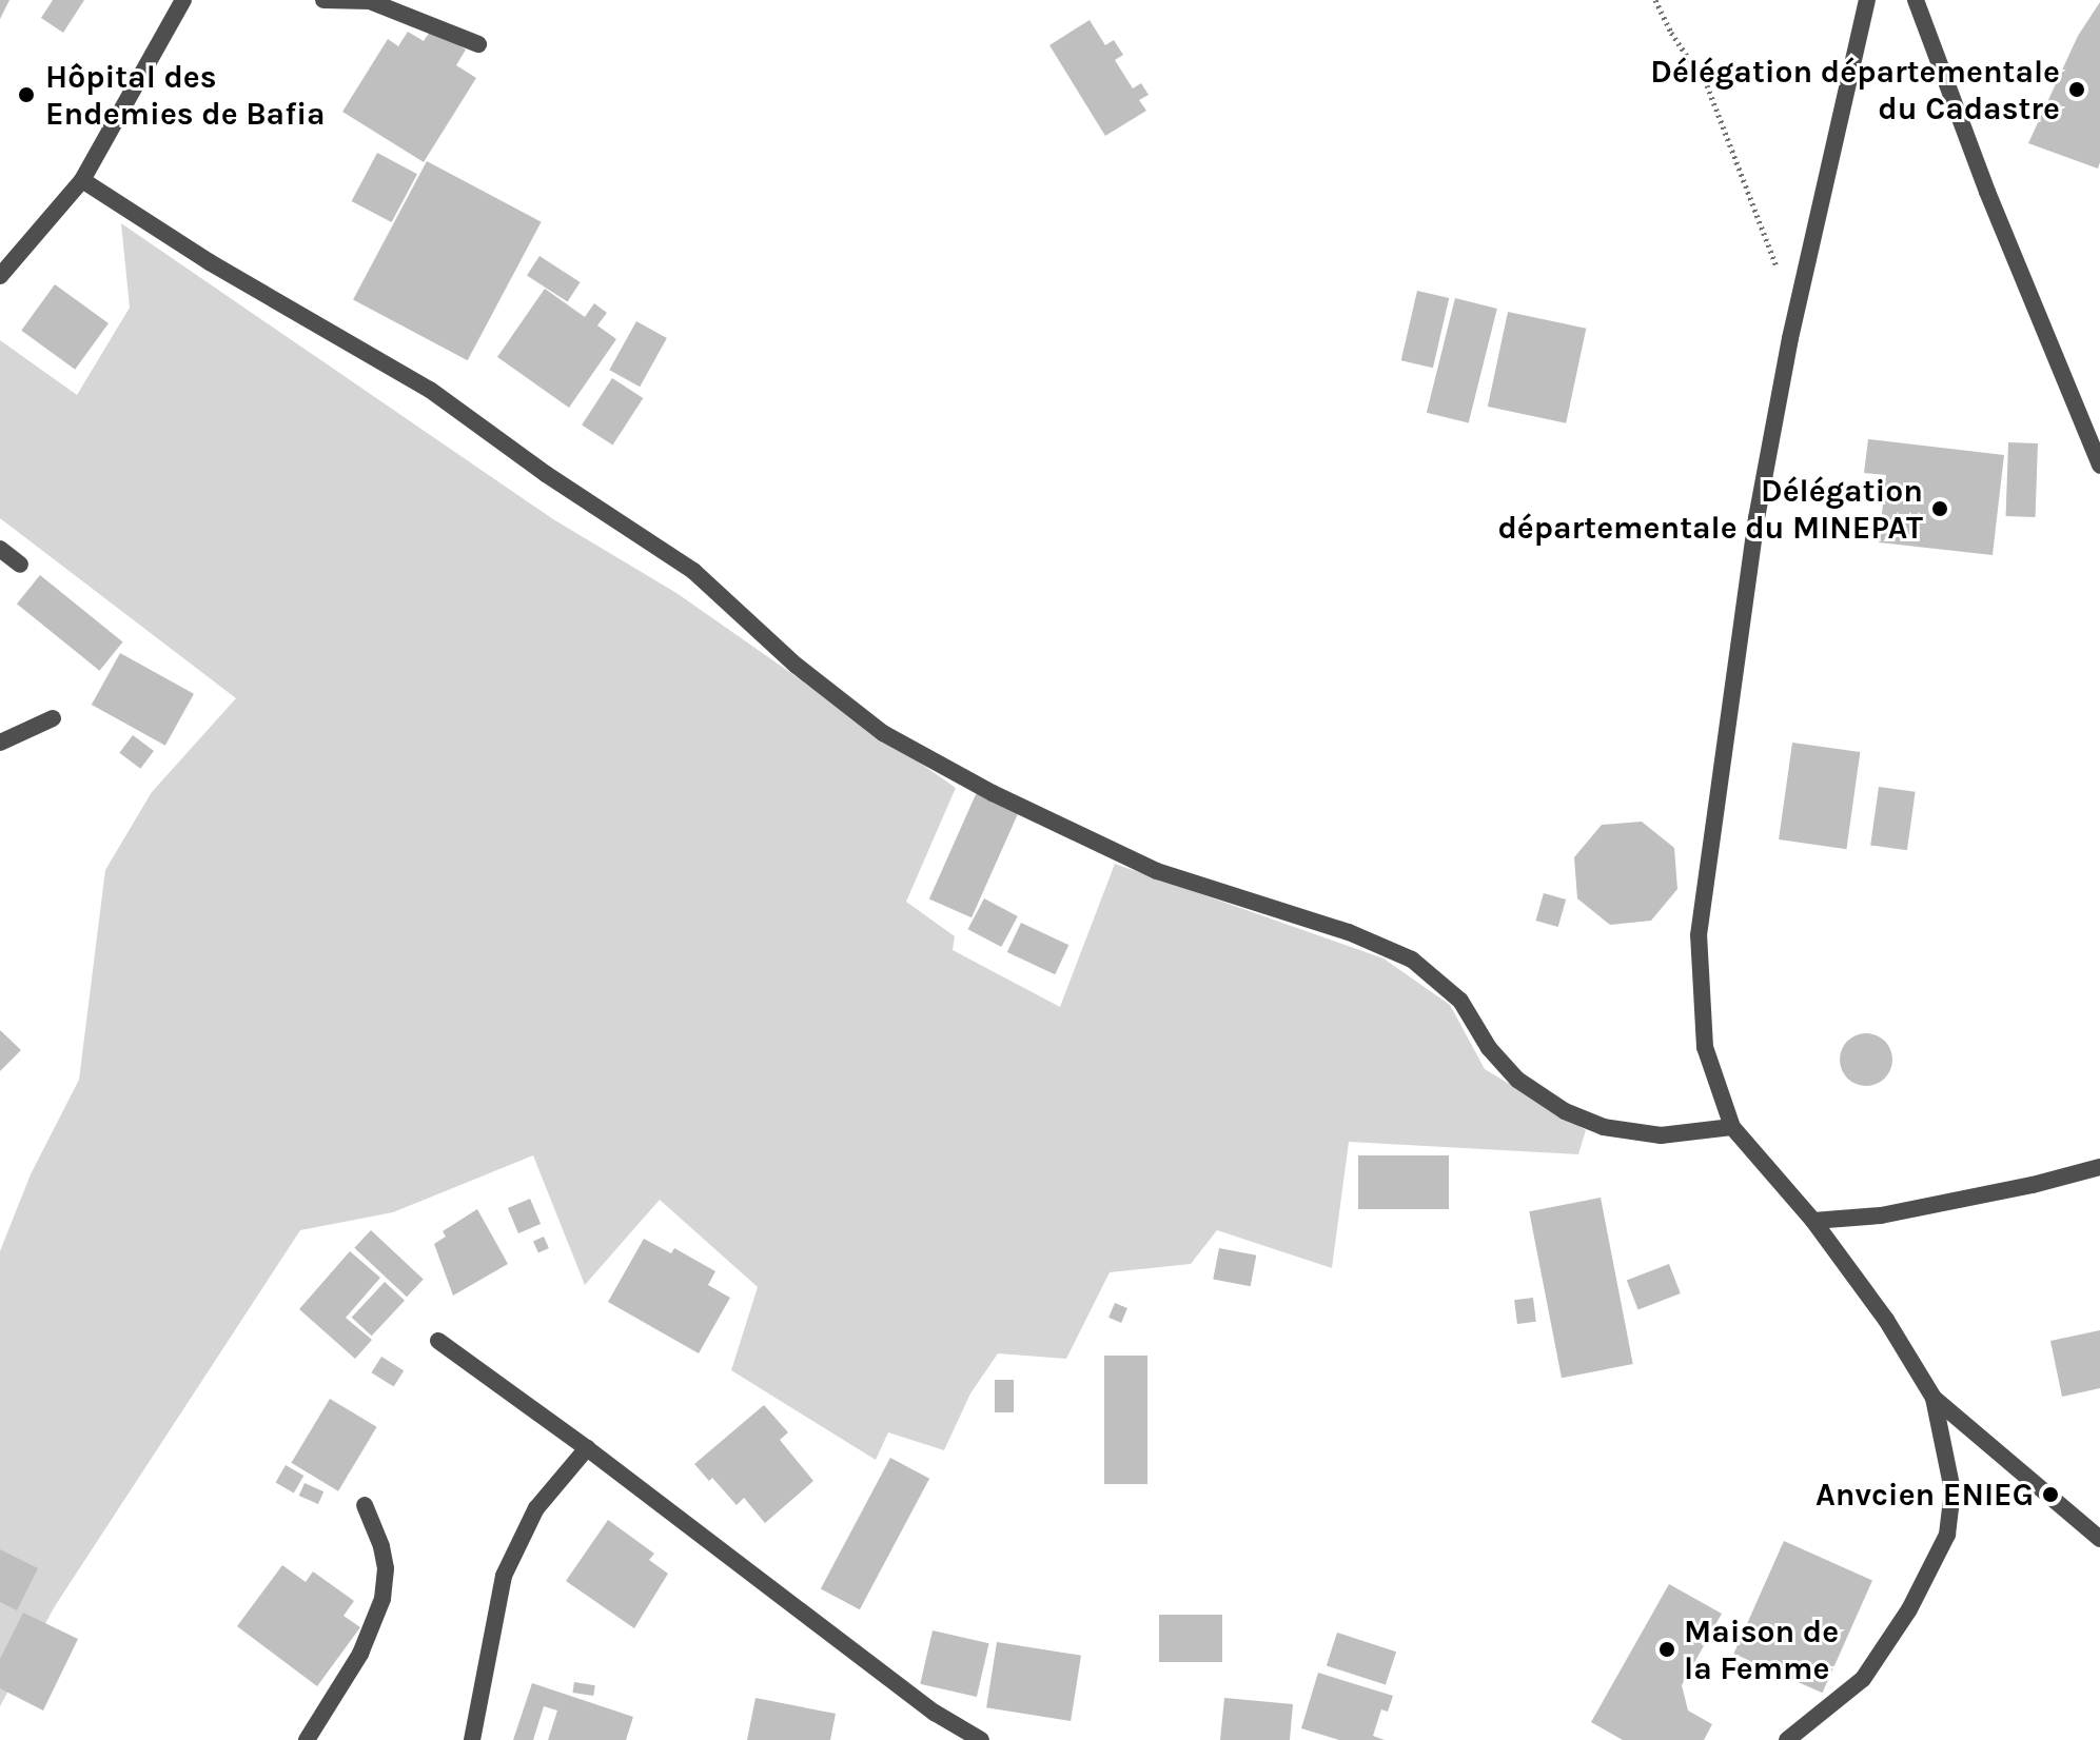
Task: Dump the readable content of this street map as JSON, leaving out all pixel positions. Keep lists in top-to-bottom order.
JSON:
{
  "places": [
    "Délégation départementale du Cadastre",
    "Hôpital des Endemies de Bafia",
    "Délégation départementale du MINEPAT",
    "Anvcien ENIEG",
    "Maison de la Femme"
  ]
}
